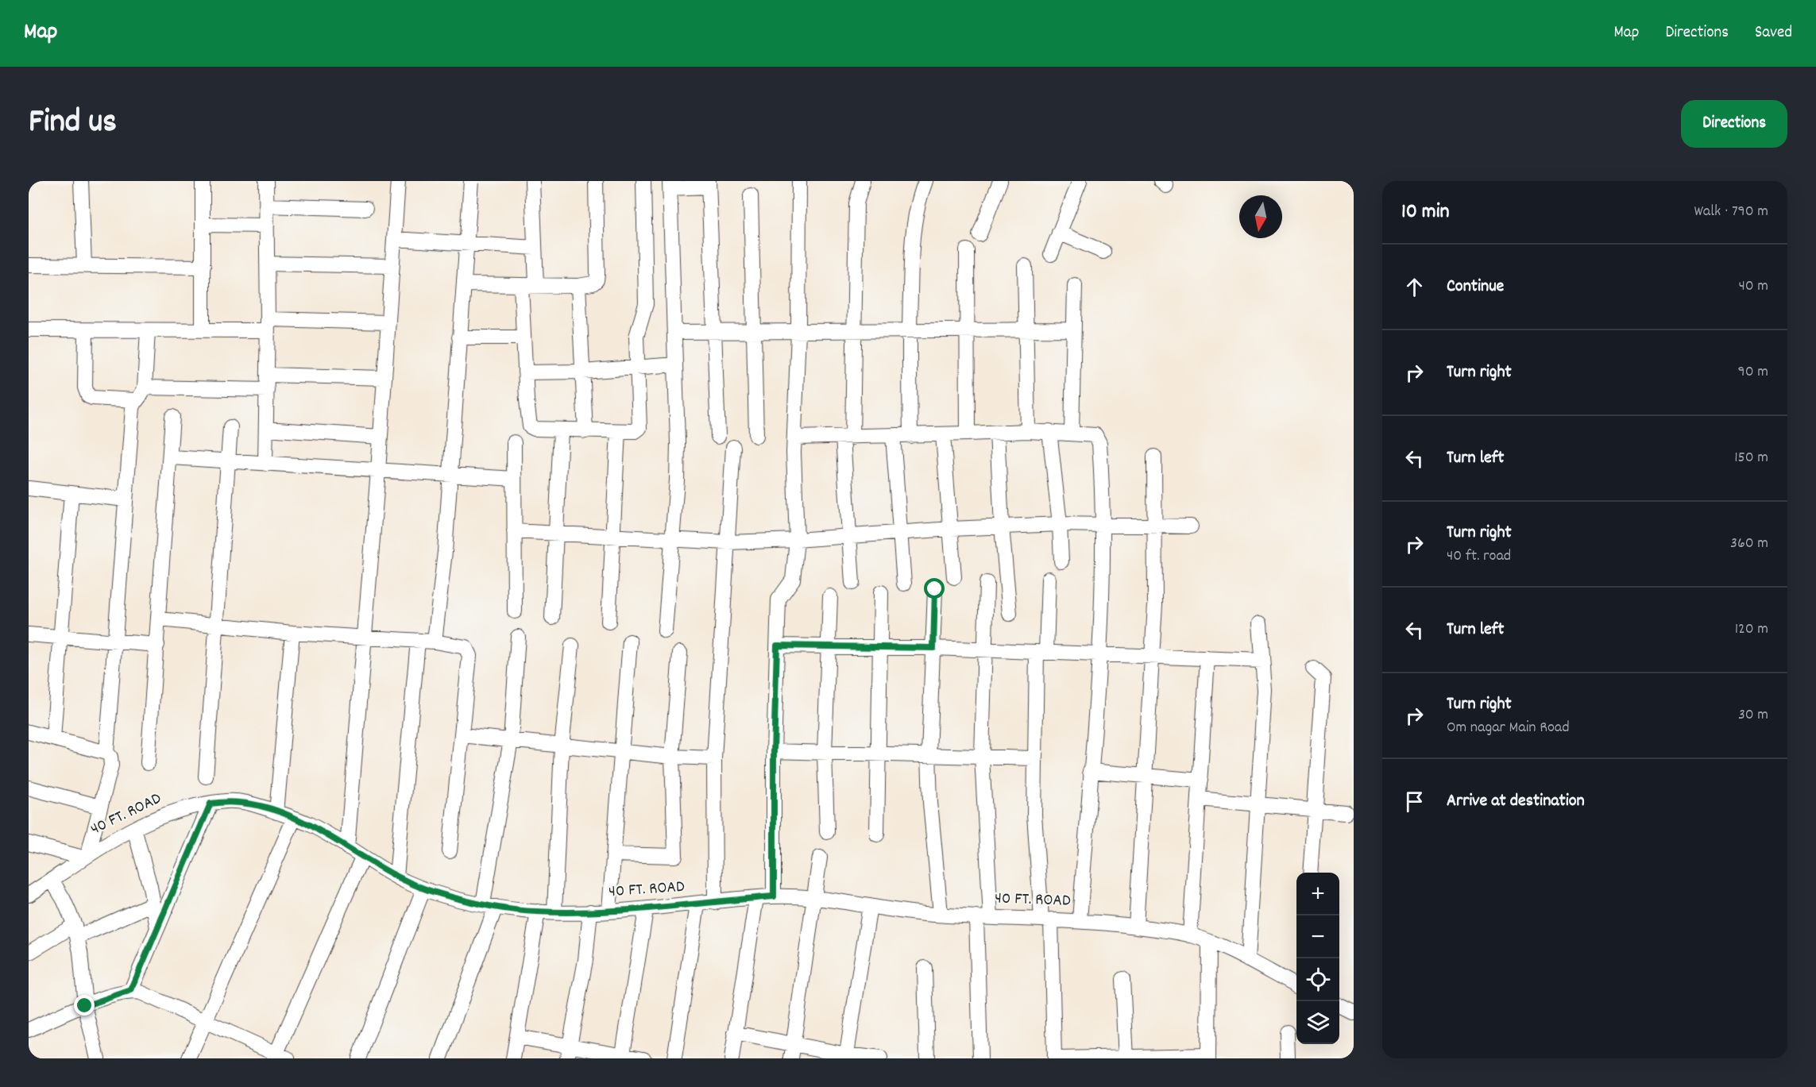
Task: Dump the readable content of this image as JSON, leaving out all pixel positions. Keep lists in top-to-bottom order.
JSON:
{
  "streets": {
    "street": ["40 FT. ROAD"]
  },
  "north": "bottom",
  "page": {
    "header": "Map",
    "nav": ["Map", "Directions", "Saved"],
    "title": "Find us",
    "buttons": "Directions",
    "heading": ["10 min", "Walk · 790 m"],
    "list": [
      ["Continue", "40 m"],
      ["Turn right", "90 m"],
      ["Turn left", "150 m"],
      ["Turn right", "40 ft. road", "360 m"],
      ["Turn left", "120 m"],
      ["Turn right", "Om nagar Main Road", "30 m"],
      "Arrive at destination"
    ],
    "map_buttons": ["+", "−"]
  }
}
